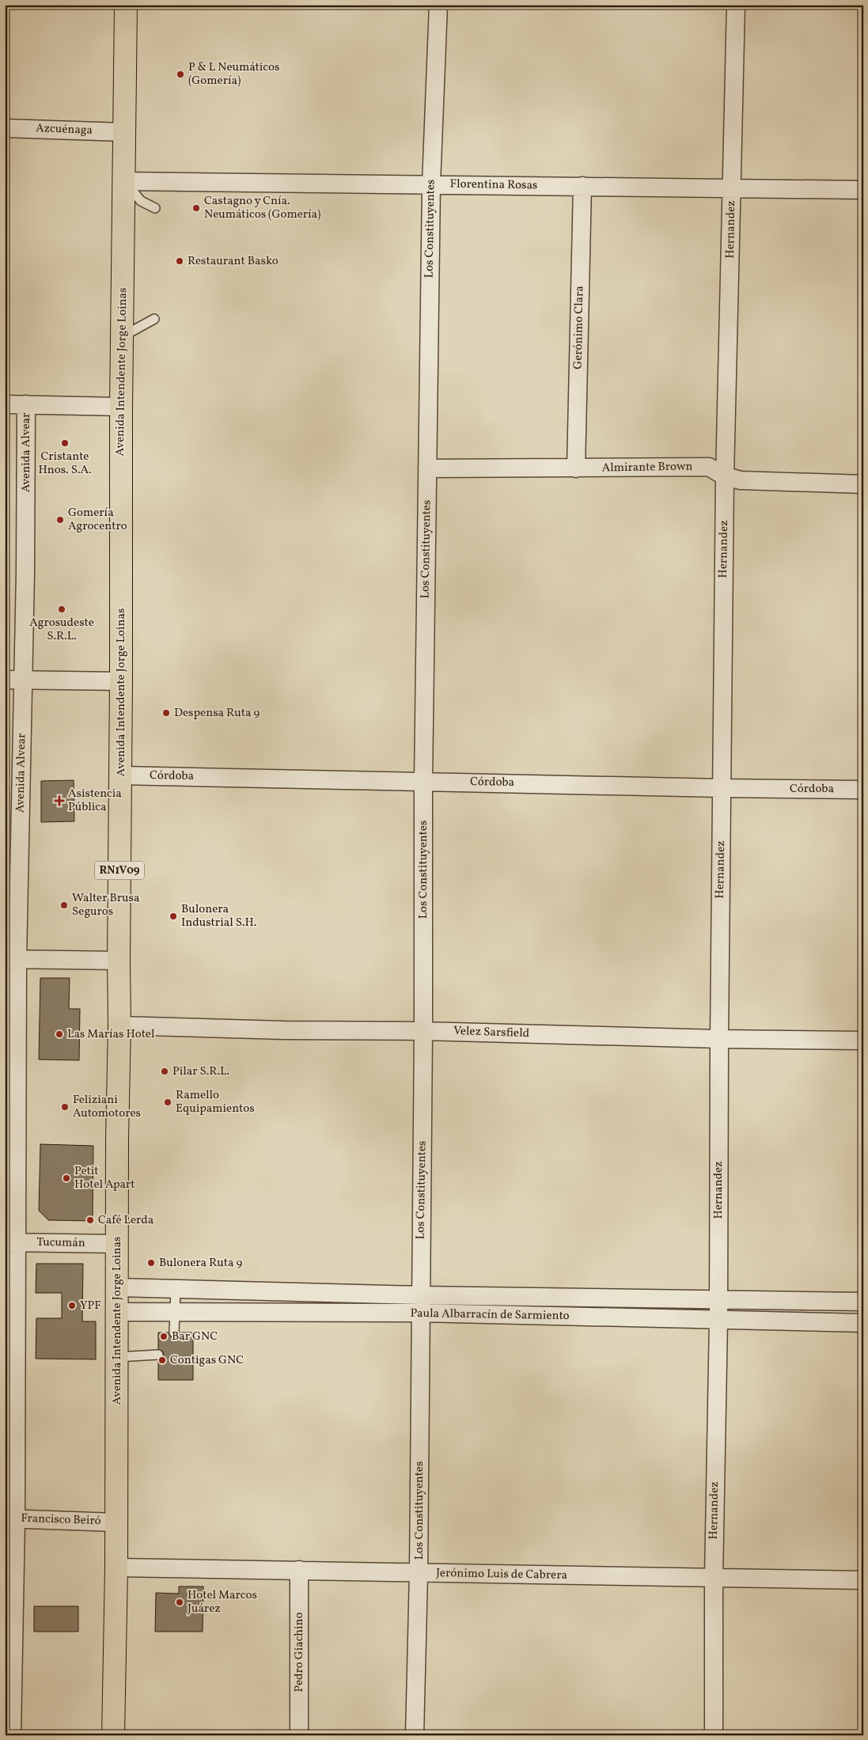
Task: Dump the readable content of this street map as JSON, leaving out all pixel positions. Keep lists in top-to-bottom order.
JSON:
{
  "streets": {
    "main road": ["Avenida Intendente Jorge Loinas", "RN1V09"],
    "street": [
      "Azcuénaga",
      "Florentina Rosas",
      "Los Constituyentes",
      "Hernandez",
      "Gerónimo Clara",
      "Avenida Alvear",
      "Almirante Brown",
      "Córdoba",
      "Velez Sarsfield",
      "Tucumán",
      "Paula Albarracín de Sarmiento",
      "Francisco Beiró",
      "Jerónimo Luis de Cabrera",
      "Pedro Giachino"
    ]
  },
  "crossings": [
    ["Azcuénaga", "Avenida Intendente Jorge Loinas"],
    ["Florentina Rosas", "Los Constituyentes"],
    ["Florentina Rosas", "Hernandez"],
    ["Florentina Rosas", "Gerónimo Clara"],
    ["Florentina Rosas", "Avenida Intendente Jorge Loinas"],
    ["Los Constituyentes", "Almirante Brown"],
    ["Los Constituyentes", "Córdoba"],
    ["Los Constituyentes", "Velez Sarsfield"],
    ["Los Constituyentes", "Paula Albarracín de Sarmiento"],
    ["Los Constituyentes", "Jerónimo Luis de Cabrera"],
    ["Hernandez", "Almirante Brown"],
    ["Hernandez", "Córdoba"],
    ["Hernandez", "Velez Sarsfield"],
    ["Hernandez", "Paula Albarracín de Sarmiento"],
    ["Hernandez", "Jerónimo Luis de Cabrera"],
    ["Gerónimo Clara", "Almirante Brown"],
    ["Avenida Intendente Jorge Loinas", "Córdoba"],
    ["Avenida Intendente Jorge Loinas", "Velez Sarsfield"],
    ["Avenida Intendente Jorge Loinas", "Tucumán"],
    ["Avenida Intendente Jorge Loinas", "Paula Albarracín de Sarmiento"],
    ["Avenida Intendente Jorge Loinas", "Francisco Beiró"],
    ["Avenida Intendente Jorge Loinas", "Jerónimo Luis de Cabrera"],
    ["Avenida Alvear", "Tucumán"],
    ["Avenida Alvear", "Francisco Beiró"],
    ["Jerónimo Luis de Cabrera", "Pedro Giachino"]
  ],
  "places": {
    "other": [
      "P & L Neumáticos (Gomería)",
      "Castagno y Cnía. Neumáticos (Gomería)",
      "Restaurant Basko",
      "Cristante Hnos. S.A.",
      "Gomería Agrocentro",
      "Agrosudeste S.R.L.",
      "Despensa Ruta 9",
      "Walter Brusa Seguros",
      "Bulonera Industrial S.H.",
      "Las Marías Hotel",
      "Pilar S.R.L.",
      "Ramello Equipamientos",
      "Feliziani Automotores",
      "Petit Hotel Apart",
      "Café Lerda",
      "Bulonera Ruta 9",
      "YPF",
      "Bar GNC",
      "Contigas GNC",
      "Hotel Marcos Juárez"
    ],
    "health": ["Asistencia Pública"]
  }
}
